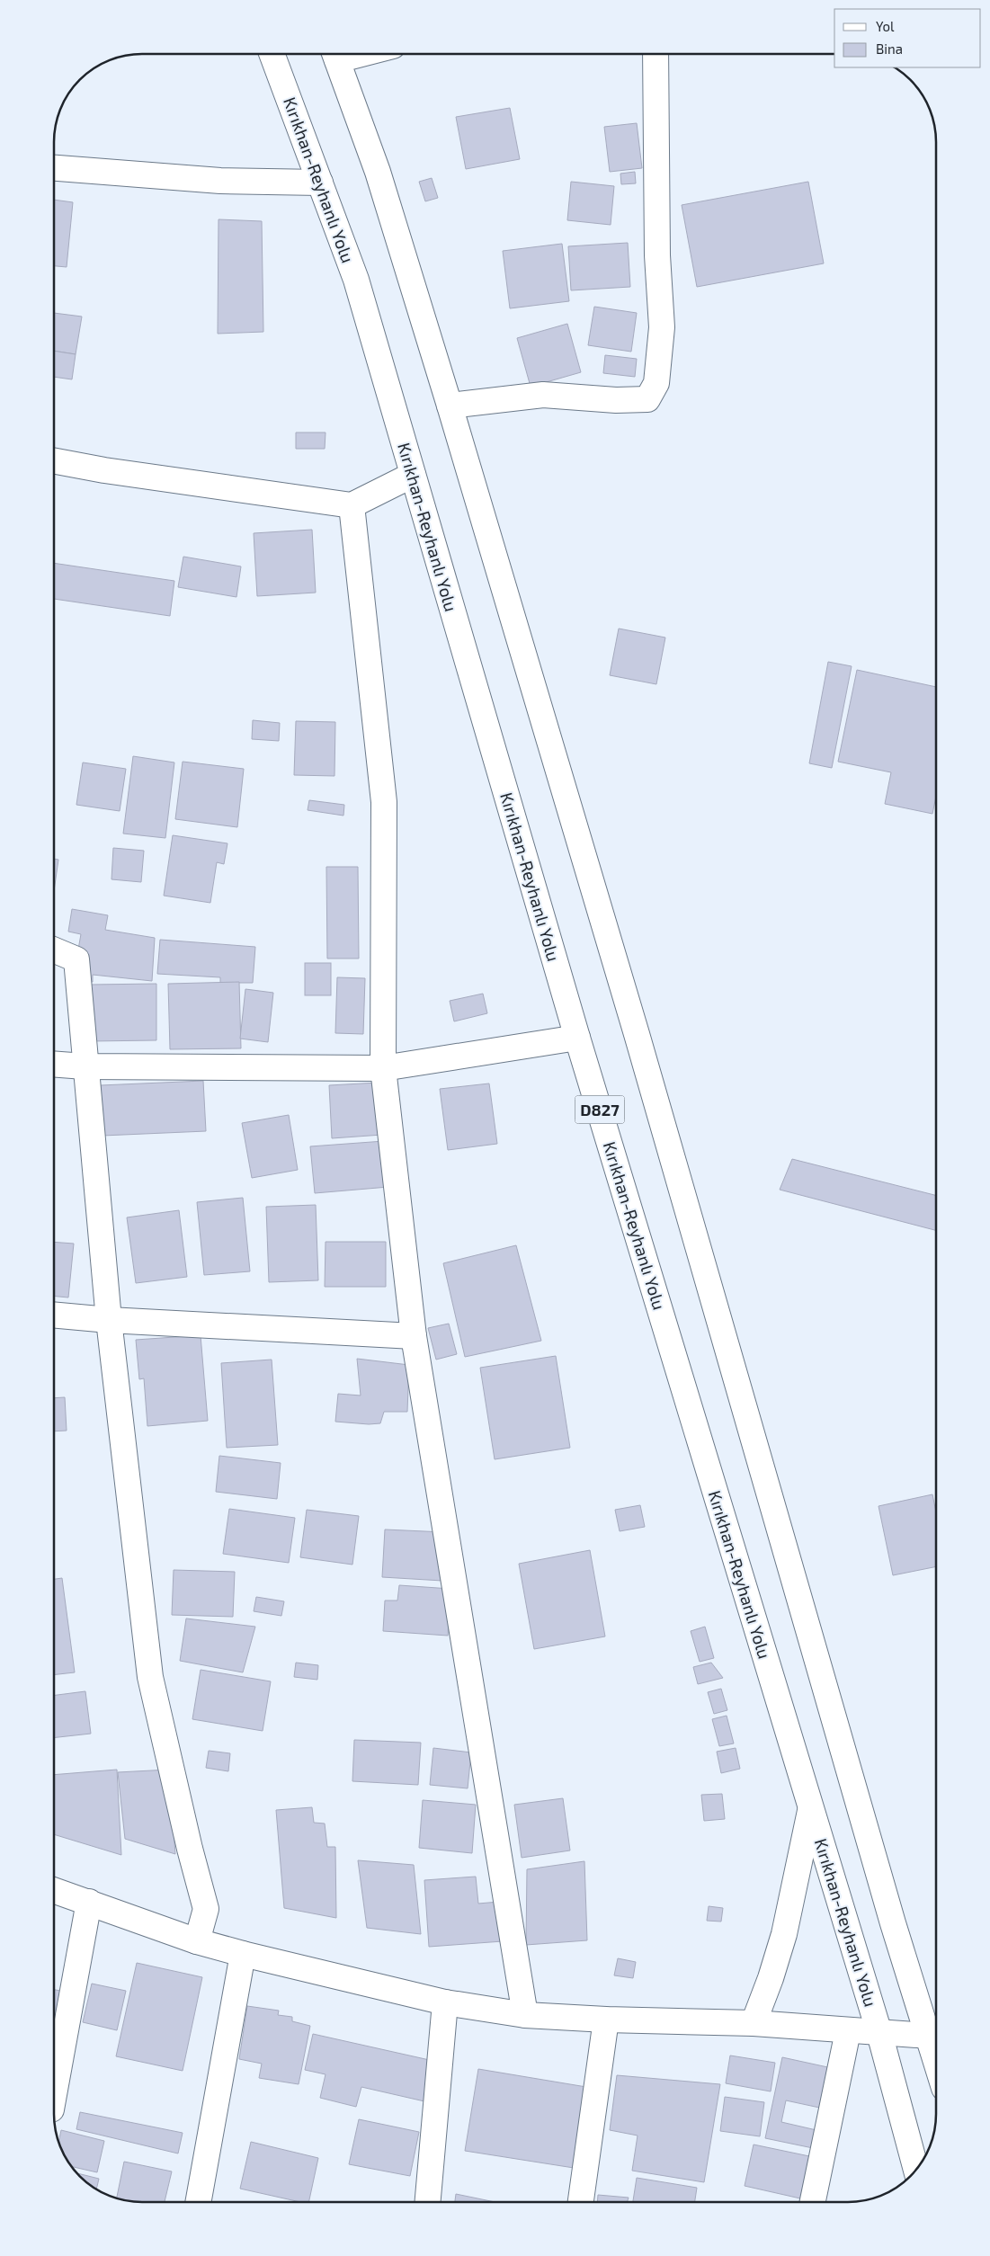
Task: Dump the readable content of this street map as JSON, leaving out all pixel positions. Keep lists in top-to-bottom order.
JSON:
{
  "streets": {
    "main road": ["Kırıkhan-Reyhanlı Yolu", "D827"]
  },
  "legend": ["Yol", "Bina"]
}
